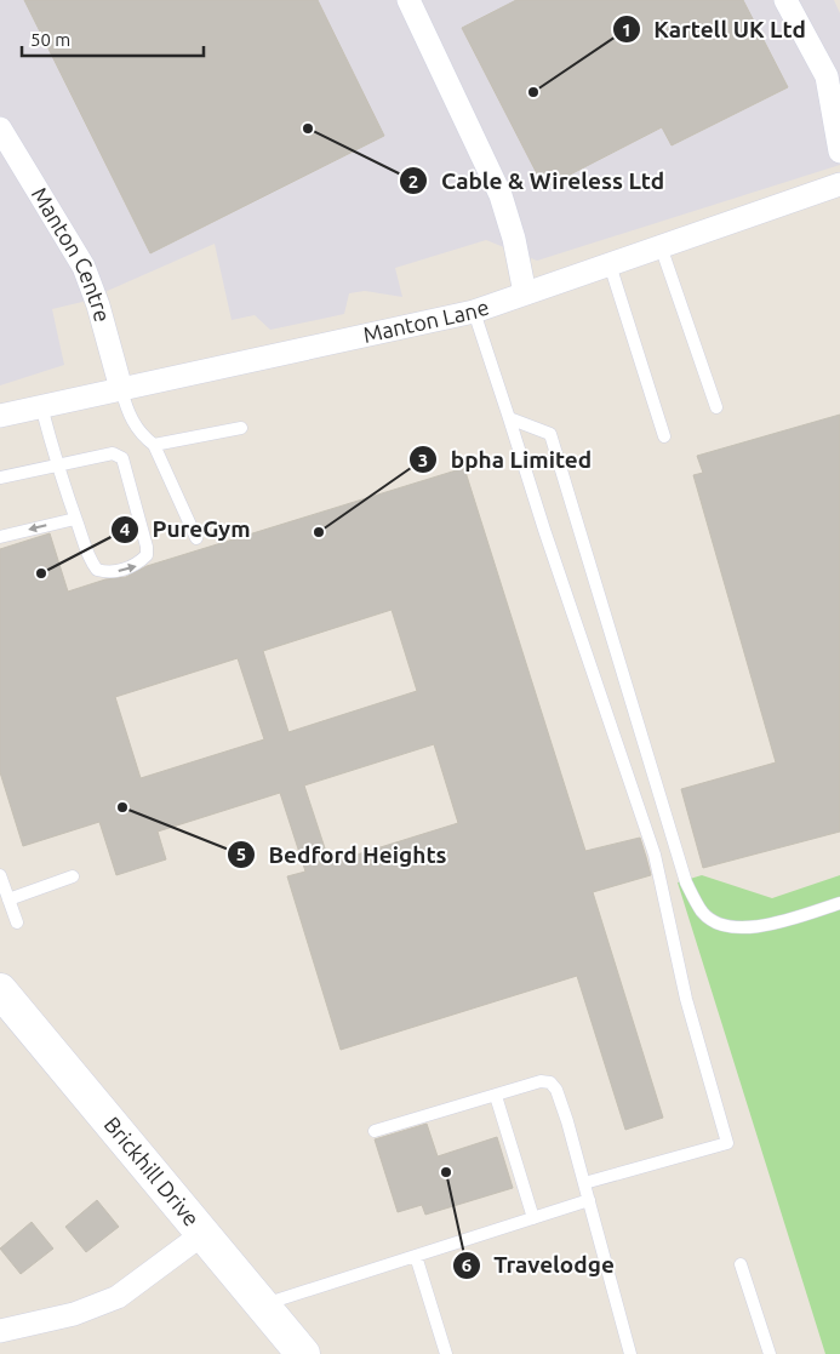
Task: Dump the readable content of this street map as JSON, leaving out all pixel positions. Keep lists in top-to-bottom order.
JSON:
{
  "streets": {
    "street": ["Manton Centre", "Manton Lane", "Brickhill Drive"]
  },
  "crossings": [
    ["Manton Centre", "Manton Lane"]
  ],
  "places": [
    "Kartell UK Ltd",
    "Cable & Wireless Ltd",
    "bpha Limited",
    "PureGym",
    "Bedford Heights",
    "Travelodge"
  ],
  "scale_bar": "50 m"
}
